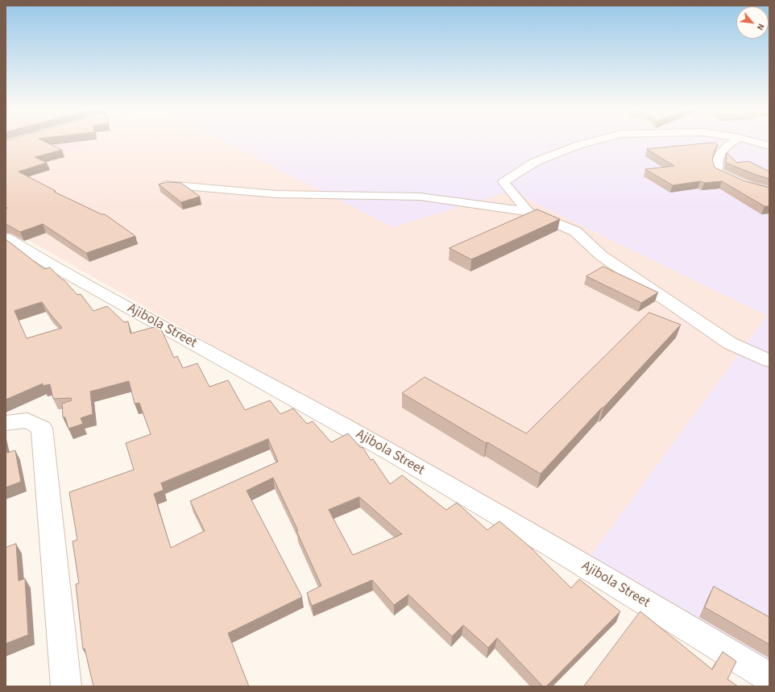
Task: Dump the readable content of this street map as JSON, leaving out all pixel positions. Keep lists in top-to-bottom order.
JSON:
{
  "streets": {
    "street": ["Ajibola Street"]
  },
  "north": "bottom right"
}
